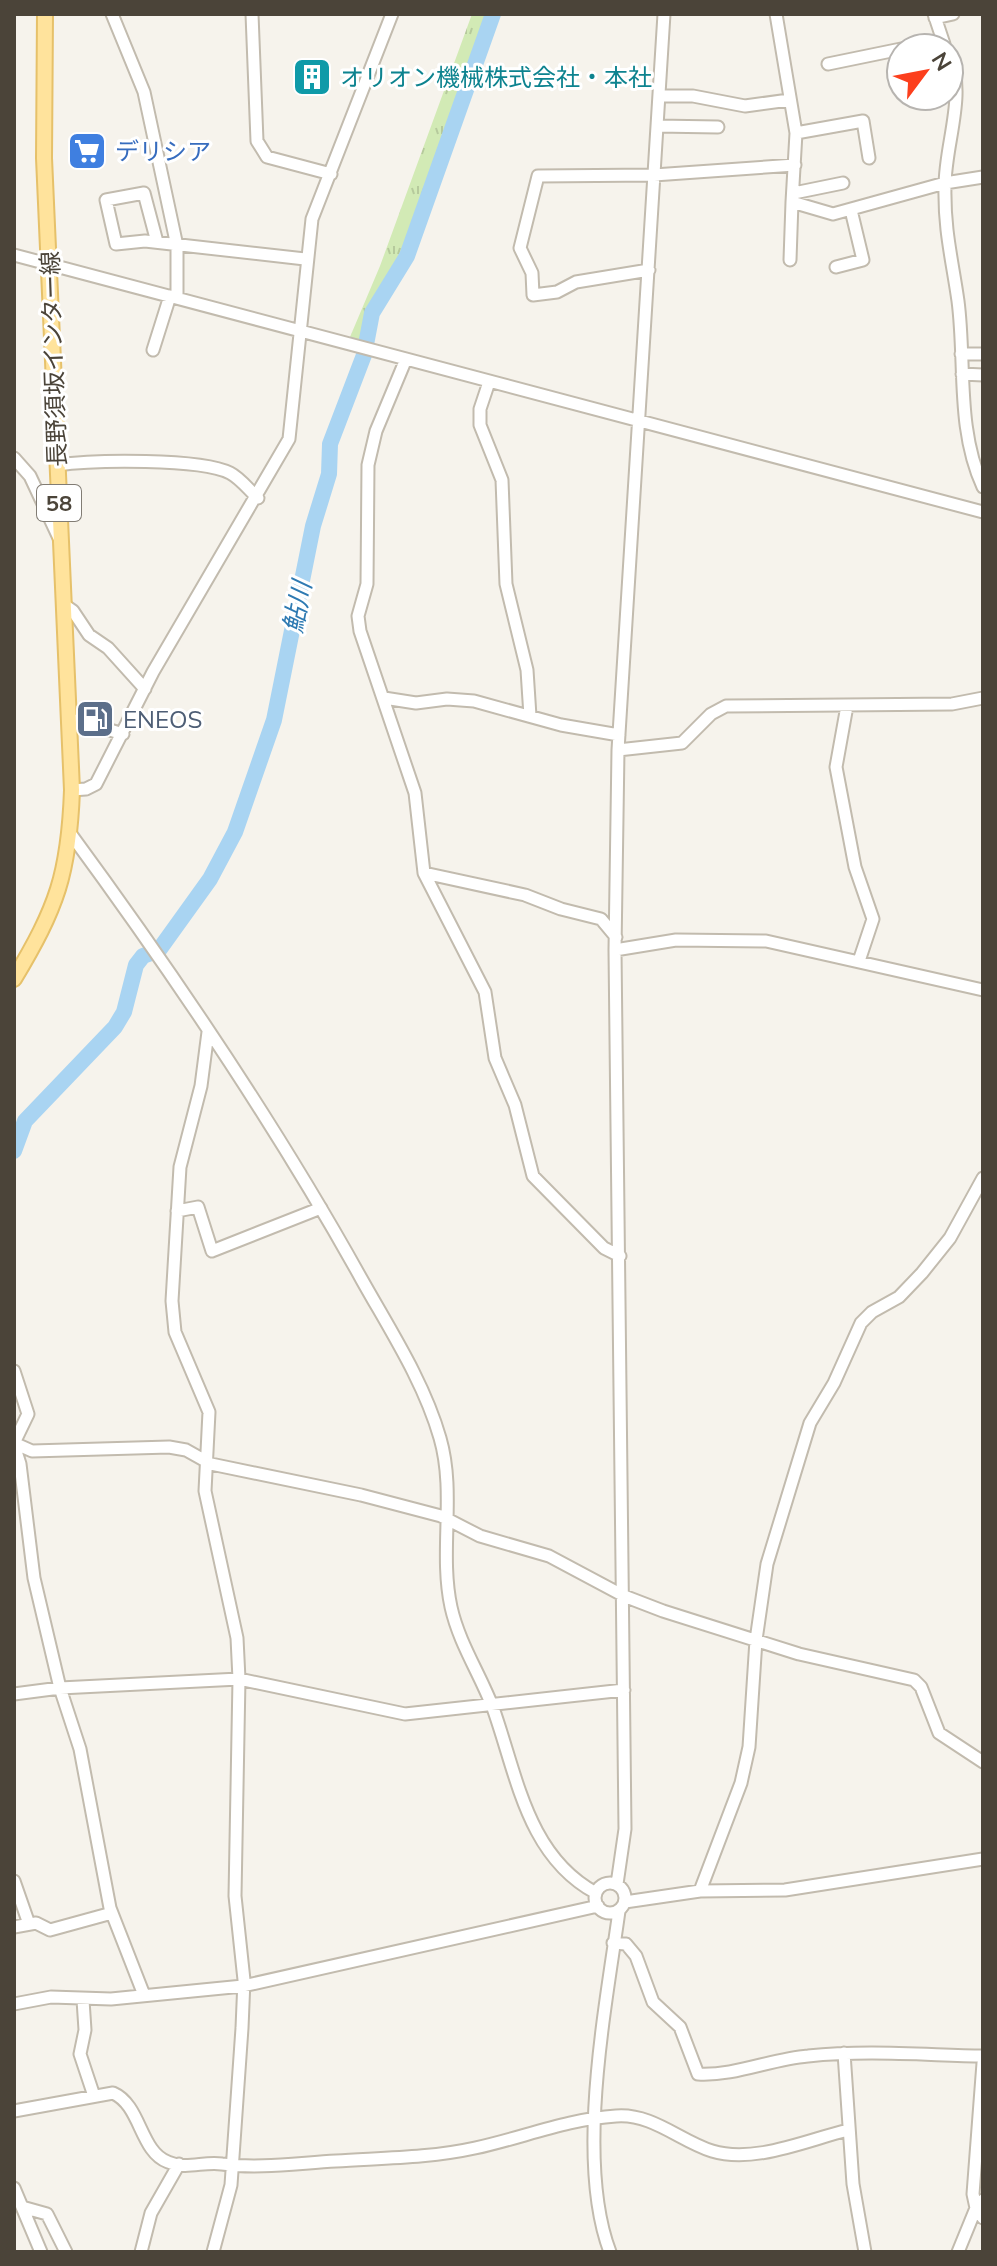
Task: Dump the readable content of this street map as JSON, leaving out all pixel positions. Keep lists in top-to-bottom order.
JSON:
{
  "streets": {
    "main road": ["長野須坂インター線", "58"]
  },
  "water": ["鮎川"],
  "places": {
    "building": ["オリオン機械株式会社・本社"],
    "supermarket": ["デリシア"],
    "fuel station": ["ENEOS"]
  },
  "north": "top right"
}
